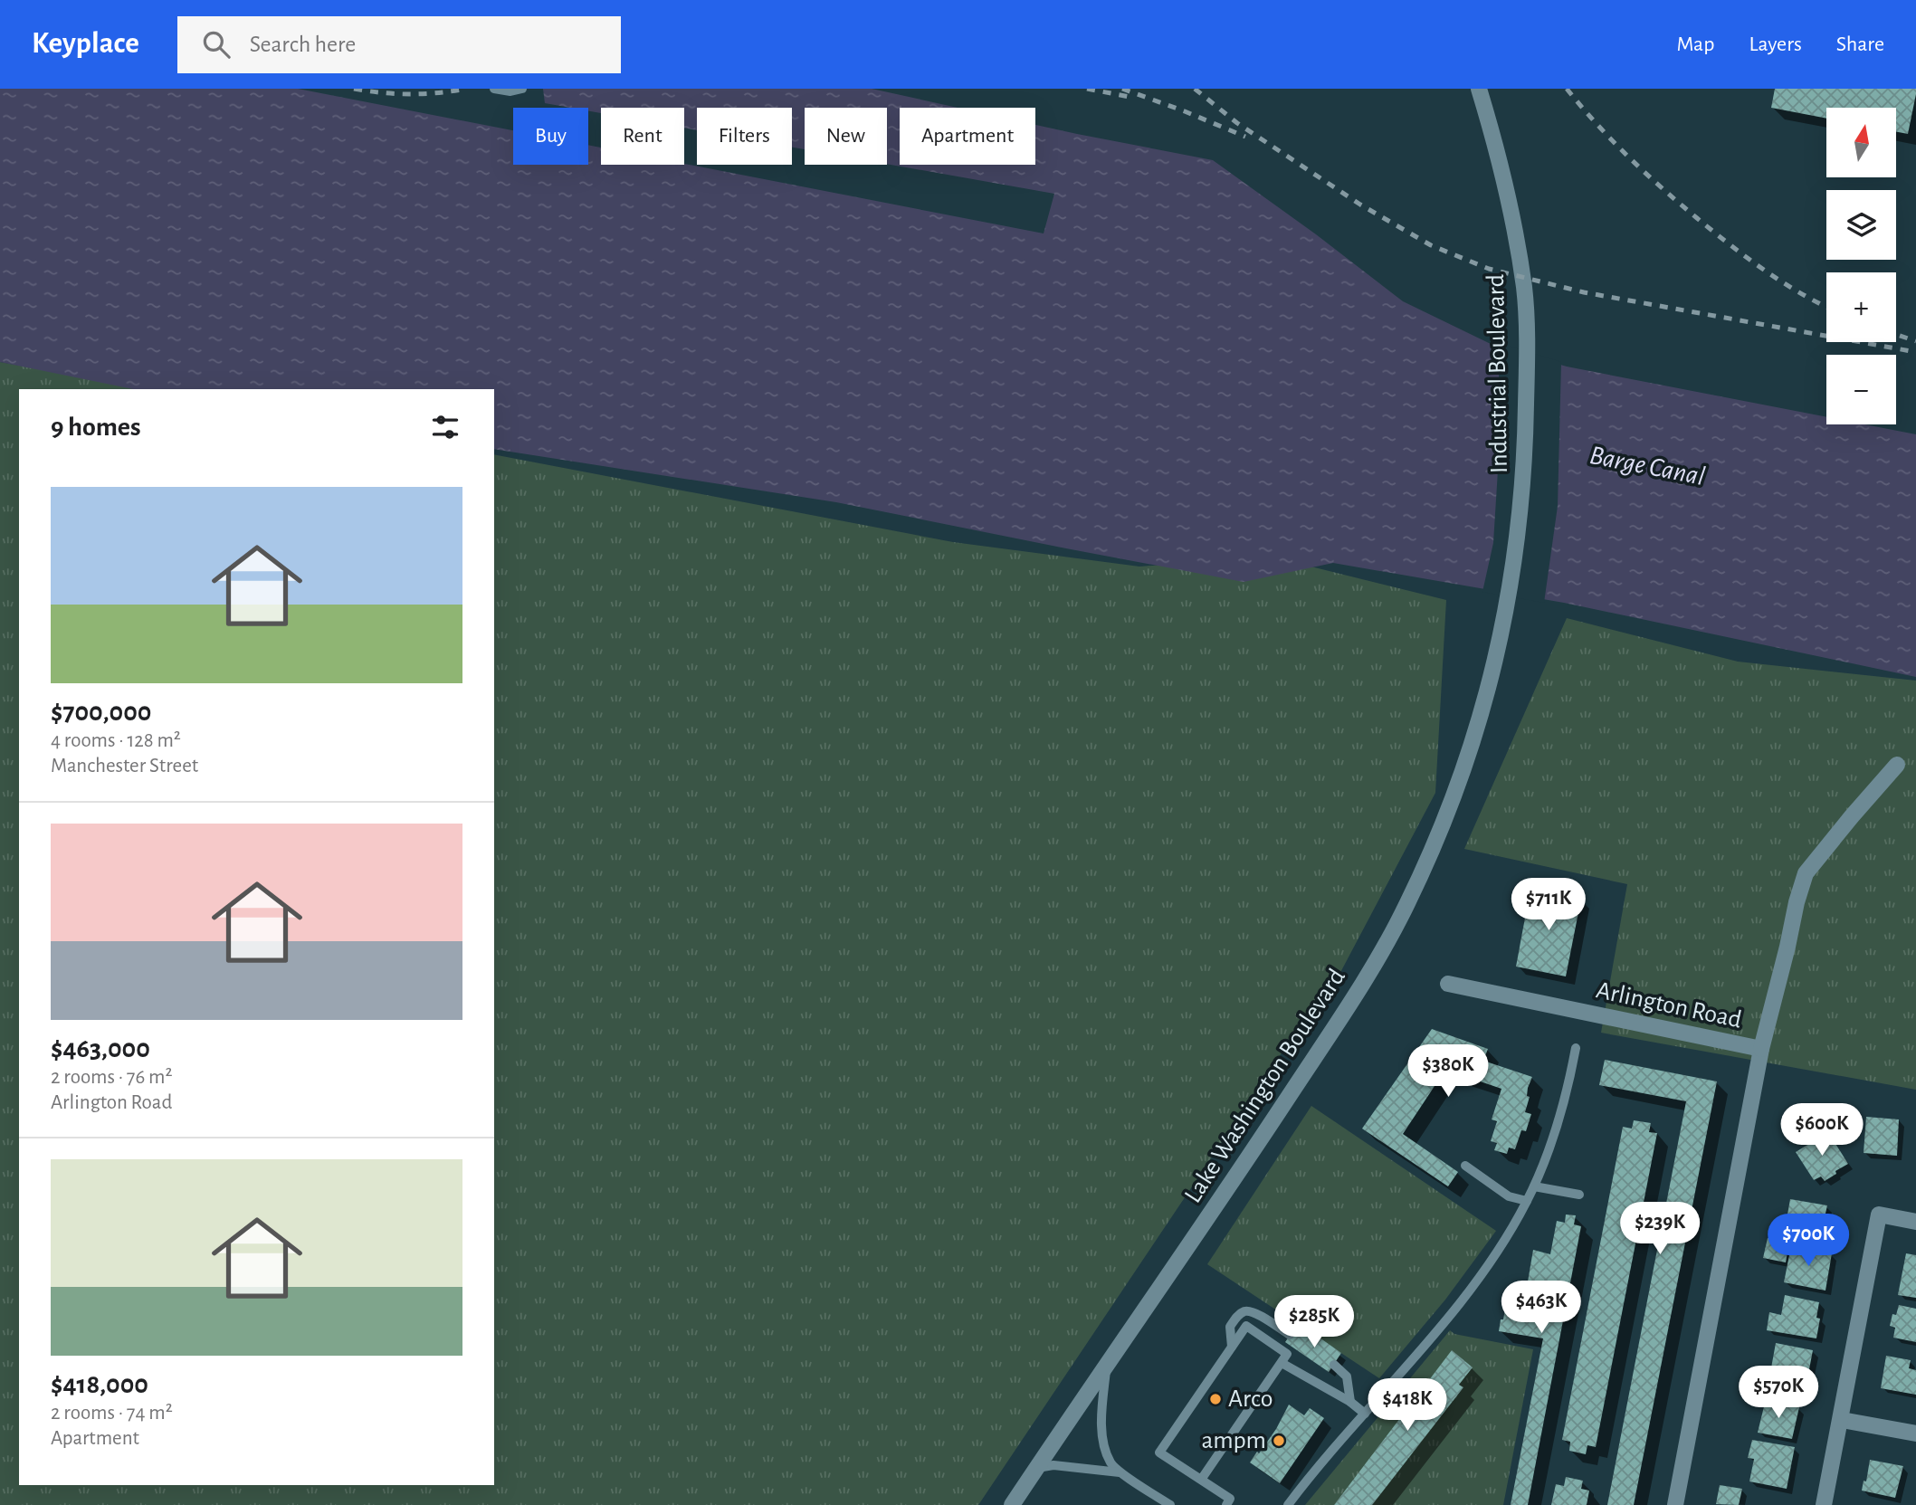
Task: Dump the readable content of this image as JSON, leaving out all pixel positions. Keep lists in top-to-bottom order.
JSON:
{
  "streets": {
    "main road": ["Industrial Boulevard", "Arlington Road", "Lake Washington Boulevard"]
  },
  "crossings": [
    ["Industrial Boulevard", "Lake Washington Boulevard"]
  ],
  "water": ["Barge Canal"],
  "places": ["Arco", "ampm"],
  "north": "top",
  "page": {
    "header": "Keyplace",
    "search": "Search here",
    "nav": ["Map", "Layers", "Share"],
    "map_buttons": ["+", "−"],
    "chip": [
      "Buy",
      "Rent",
      "Filters",
      "New",
      "Apartment"
    ],
    "heading": "9 homes",
    "list": [
      {
        "name": "$700,000",
        "note": "4 rooms · 128 m² · Manchester Street"
      },
      {
        "name": "$463,000",
        "note": "2 rooms · 76 m² · Arlington Road"
      },
      {
        "name": "$418,000",
        "note": "2 rooms · 74 m² · Apartment"
      }
    ],
    "price": [
      "$711K",
      "$380K",
      "$600K",
      "$239K",
      "$700K",
      "$463K",
      "$285K",
      "$570K",
      "$418K"
    ]
  }
}
